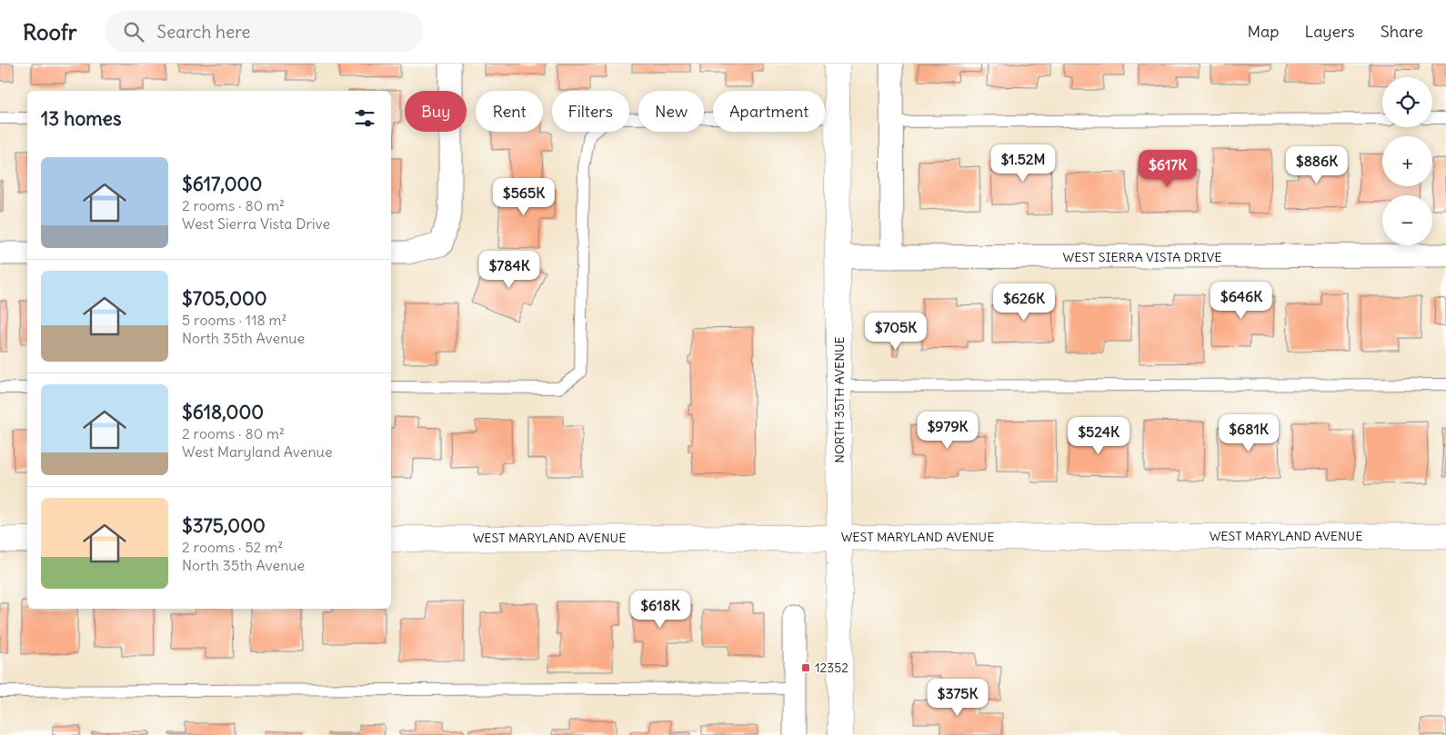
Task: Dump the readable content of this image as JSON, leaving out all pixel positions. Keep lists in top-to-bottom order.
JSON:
{
  "streets": {
    "street": ["WEST SIERRA VISTA DRIVE", "NORTH 35TH AVENUE", "WEST MARYLAND AVENUE"]
  },
  "crossings": [
    ["WEST SIERRA VISTA DRIVE", "NORTH 35TH AVENUE"],
    ["NORTH 35TH AVENUE", "WEST MARYLAND AVENUE"]
  ],
  "places": {
    "transit": ["12352"]
  },
  "page": {
    "header": "Roofr",
    "search": "Search here",
    "nav": ["Map", "Layers", "Share"],
    "map_buttons": ["+", "−"],
    "chip": [
      "Buy",
      "Rent",
      "Filters",
      "New",
      "Apartment"
    ],
    "heading": "13 homes",
    "price": [
      "$1.52M",
      "$886K",
      "$617K",
      "$565K",
      "$784K",
      "$646K",
      "$626K",
      "$705K",
      "$979K",
      "$681K",
      "$524K",
      "$618K",
      "$375K"
    ],
    "list": [
      {
        "name": "$617,000",
        "note": "2 rooms · 80 m² · West Sierra Vista Drive"
      },
      {
        "name": "$705,000",
        "note": "5 rooms · 118 m² · North 35th Avenue"
      },
      {
        "name": "$618,000",
        "note": "2 rooms · 80 m² · West Maryland Avenue"
      },
      {
        "name": "$375,000",
        "note": "2 rooms · 52 m² · North 35th Avenue"
      }
    ]
  }
}
